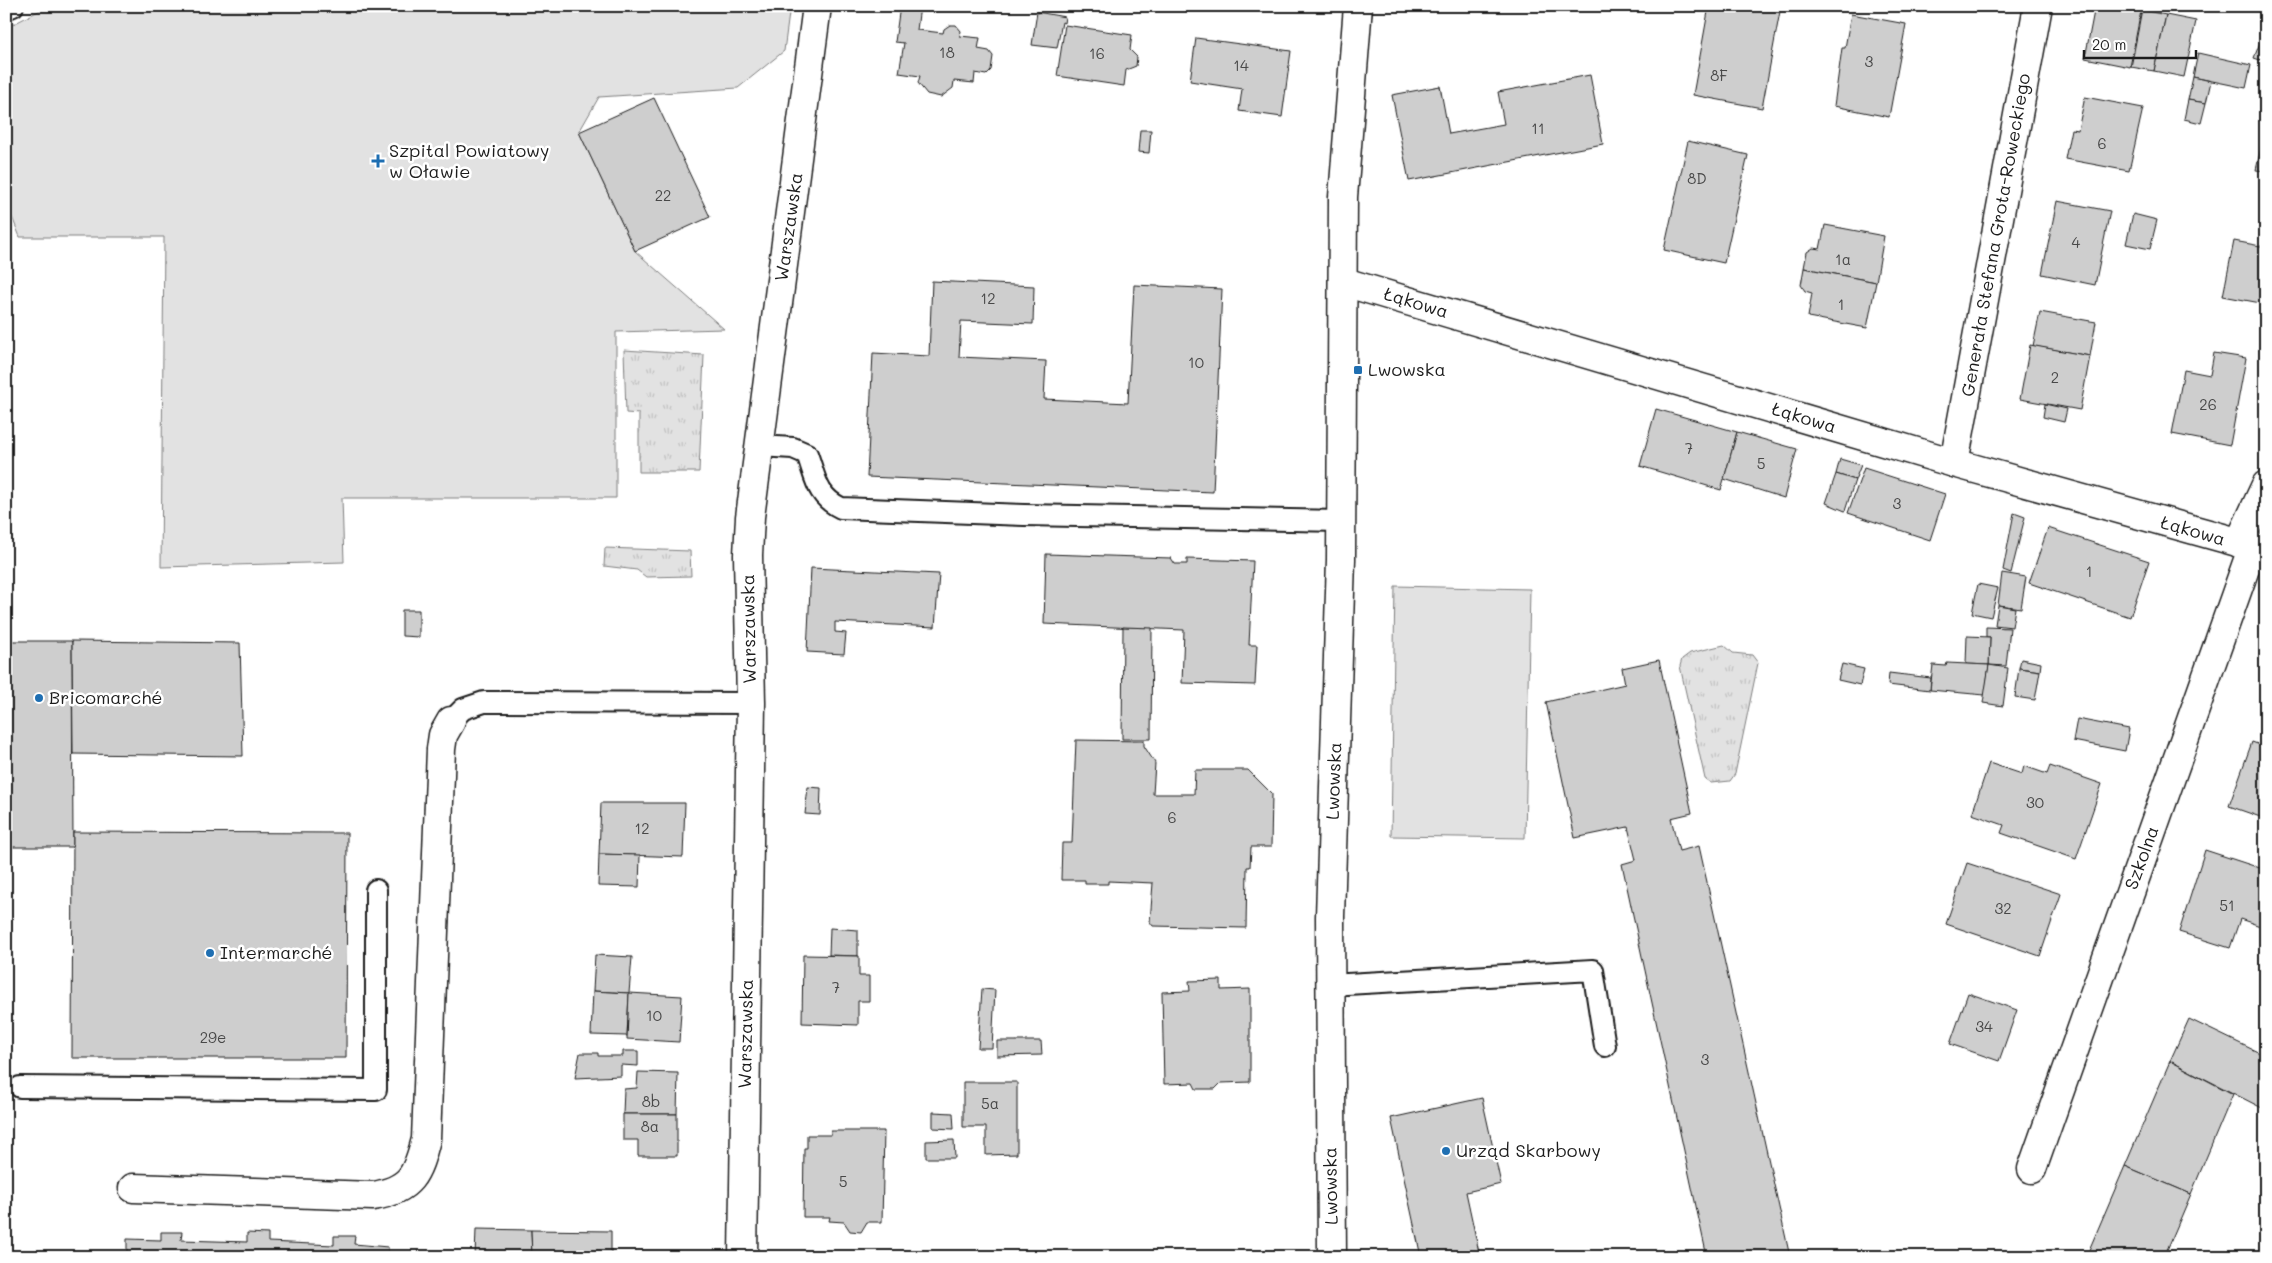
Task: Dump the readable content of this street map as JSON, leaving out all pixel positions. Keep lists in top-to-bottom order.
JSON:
{
  "streets": {
    "street": [
      "Warszawska",
      "Generała Stefana Grota-Roweckiego",
      "Łąkowa",
      "Lwowska",
      "Szkolna"
    ]
  },
  "crossings": [
    ["Generała Stefana Grota-Roweckiego", "Łąkowa"],
    ["Łąkowa", "Lwowska"],
    ["Łąkowa", "Szkolna"]
  ],
  "places": {
    "health": ["Szpital Powiatowy w Oławie"],
    "transit": ["Lwowska"],
    "other": ["Bricomarché", "Intermarché", "Urząd Skarbowy"]
  },
  "house_numbers": [
    "18",
    "16",
    "3",
    "14",
    "8F",
    "11",
    "6",
    "8D",
    "22",
    "4",
    "1a",
    "12",
    "1",
    "10",
    "2",
    "26",
    "7",
    "5",
    "3",
    "1",
    "30",
    "6",
    "12",
    "51",
    "32",
    "7",
    "10",
    "34",
    "29e",
    "3",
    "8b",
    "5a",
    "8a",
    "5"
  ],
  "scale_bar": "20 m"
}
